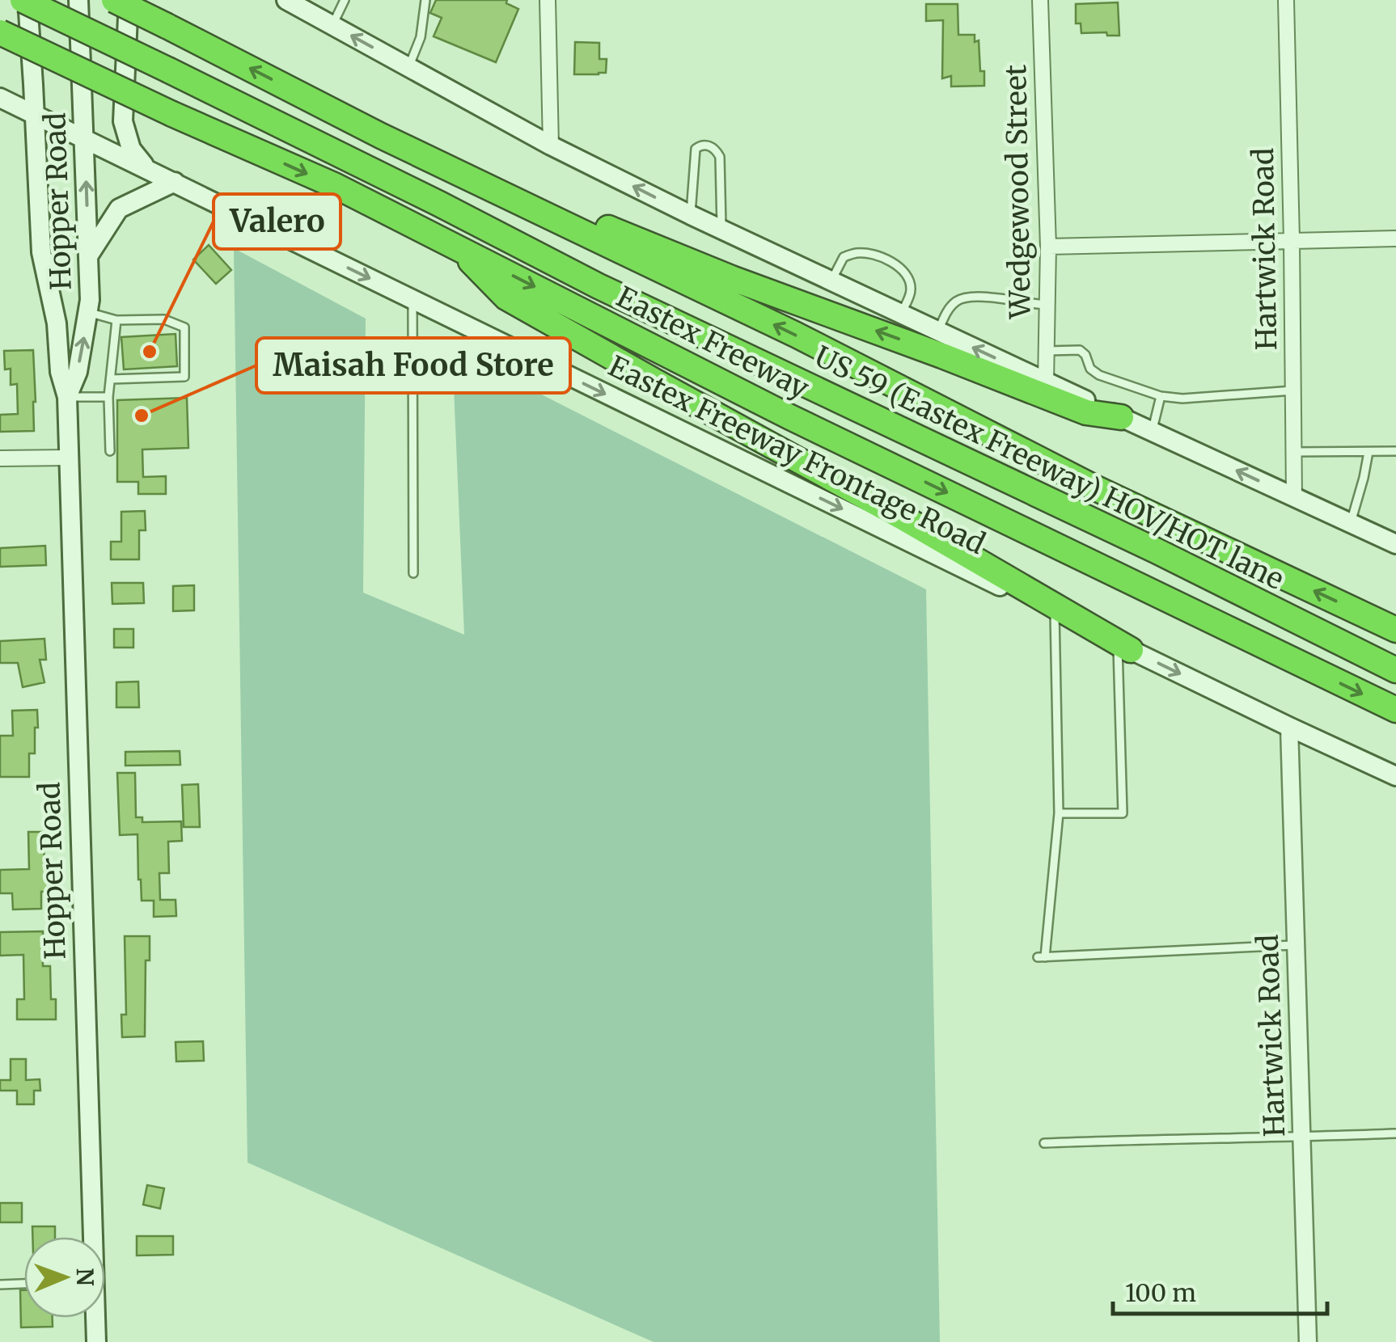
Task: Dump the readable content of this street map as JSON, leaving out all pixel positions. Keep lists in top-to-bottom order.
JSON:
{
  "streets": {
    "highway": ["Eastex Freeway", "US 59 (Eastex Freeway) HOV/HOT lane"],
    "main road": ["Hopper Road", "Eastex Freeway Frontage Road"],
    "street": ["Wedgewood Street", "Hartwick Road"]
  },
  "crossings": [
    ["Hopper Road", "Eastex Freeway Frontage Road"],
    ["Hopper Road", "US 59 (Eastex Freeway) HOV/HOT lane"],
    ["Hartwick Road", "Eastex Freeway Frontage Road"]
  ],
  "one_way": ["Eastex Freeway Frontage Road"],
  "places": ["Valero", "Maisah Food Store"],
  "scale_bar": "100 m",
  "north": "right"
}
